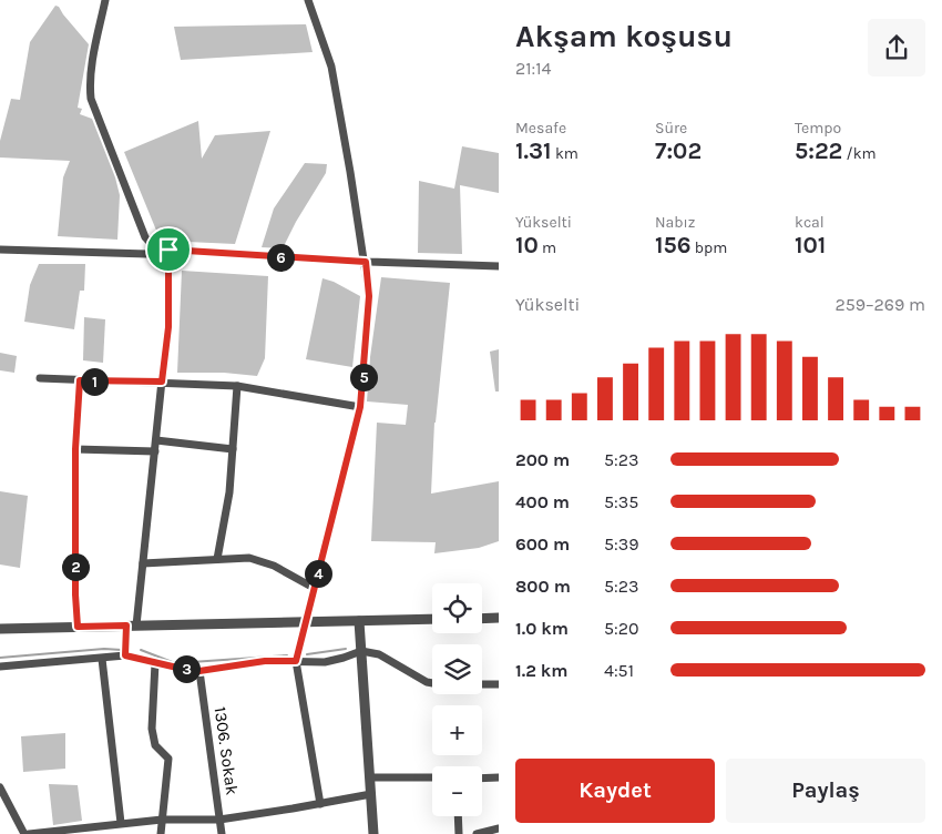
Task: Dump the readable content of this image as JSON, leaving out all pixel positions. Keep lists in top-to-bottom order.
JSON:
{
  "streets": {
    "street": ["1306. Sokak"]
  },
  "page": {
    "heading": ["Akşam koşusu", "21:14"],
    "stats": [
      ["Mesafe", "1.31 km"],
      ["Süre", "7:02"],
      ["Tempo", "5:22 /km"],
      ["Yükselti", "10 m"],
      ["Nabız", "156 bpm"],
      ["kcal", "101"]
    ],
    "pins": [
      "6",
      "5",
      "1",
      "2",
      "4",
      "3"
    ],
    "chart": ["Yükselti", "259–269 m"],
    "list": [
      {
        "name": "200 m",
        "note": "5:23"
      },
      {
        "name": "400 m",
        "note": "5:35"
      },
      {
        "name": "600 m",
        "note": "5:39"
      },
      {
        "name": "800 m",
        "note": "5:23"
      },
      {
        "name": "1.0 km",
        "note": "5:20"
      },
      {
        "name": "1.2 km",
        "note": "4:51"
      }
    ],
    "map_buttons": ["+", "−"],
    "buttons": ["Kaydet", "Paylaş"]
  }
}
